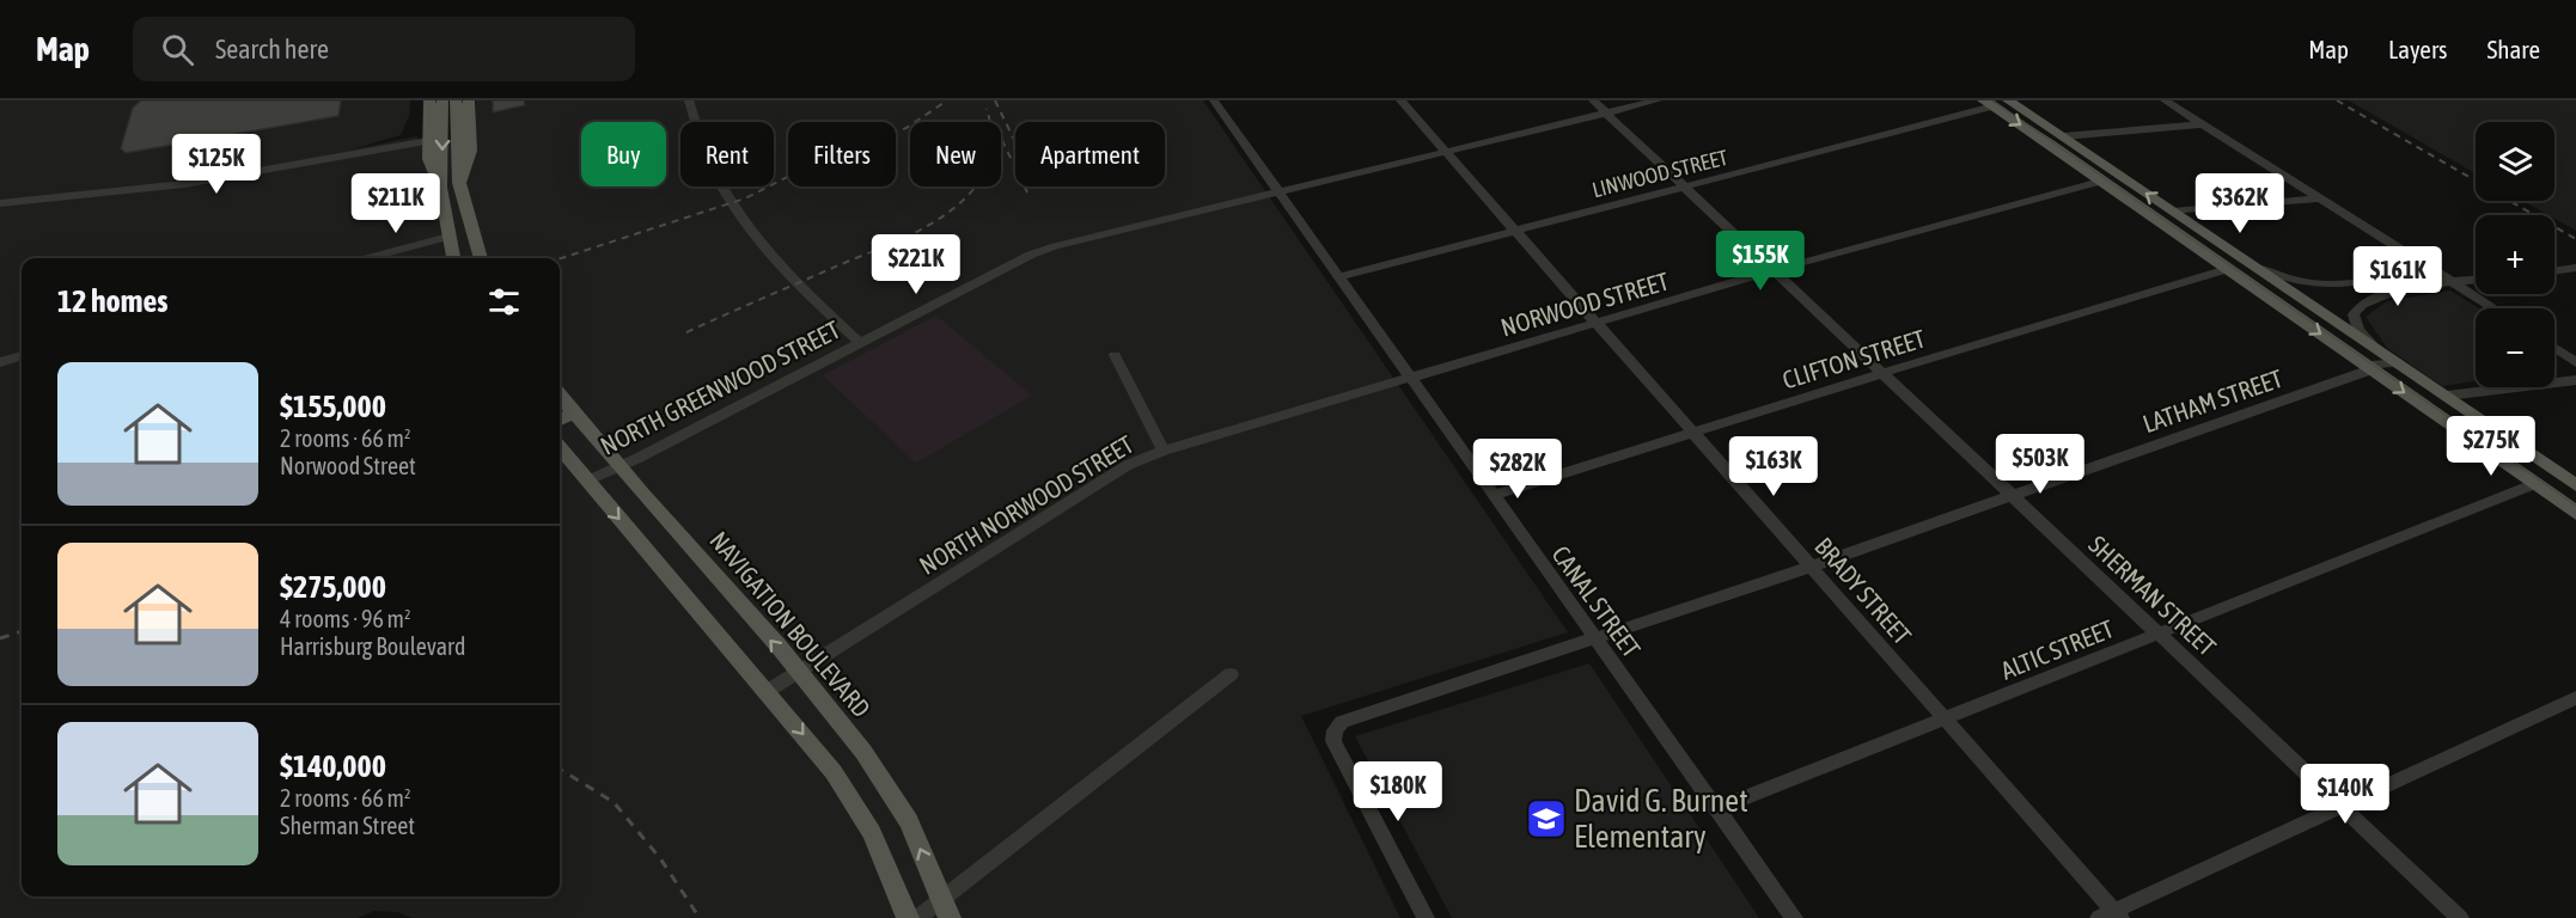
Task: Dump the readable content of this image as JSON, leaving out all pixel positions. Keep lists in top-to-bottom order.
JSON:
{
  "streets": {
    "main road": ["NAVIGATION BOULEVARD"],
    "street": [
      "LINWOOD STREET",
      "NORWOOD STREET",
      "CLIFTON STREET",
      "NORTH GREENWOOD STREET",
      "LATHAM STREET",
      "NORTH NORWOOD STREET",
      "BRADY STREET",
      "SHERMAN STREET",
      "CANAL STREET",
      "ALTIC STREET"
    ]
  },
  "crossings": [
    ["LINWOOD STREET", "BRADY STREET"],
    ["LINWOOD STREET", "SHERMAN STREET"],
    ["LINWOOD STREET", "CANAL STREET"],
    ["NORWOOD STREET", "NORTH NORWOOD STREET"],
    ["NORWOOD STREET", "BRADY STREET"],
    ["NORWOOD STREET", "SHERMAN STREET"],
    ["NORWOOD STREET", "CANAL STREET"],
    ["CLIFTON STREET", "BRADY STREET"],
    ["CLIFTON STREET", "SHERMAN STREET"],
    ["CLIFTON STREET", "CANAL STREET"],
    ["NORTH GREENWOOD STREET", "BRADY STREET"],
    ["NORTH GREENWOOD STREET", "SHERMAN STREET"],
    ["NORTH GREENWOOD STREET", "CANAL STREET"],
    ["NORTH GREENWOOD STREET", "NAVIGATION BOULEVARD"],
    ["LATHAM STREET", "BRADY STREET"],
    ["LATHAM STREET", "SHERMAN STREET"],
    ["LATHAM STREET", "CANAL STREET"],
    ["NORTH NORWOOD STREET", "CANAL STREET"],
    ["NORTH NORWOOD STREET", "NAVIGATION BOULEVARD"],
    ["BRADY STREET", "ALTIC STREET"],
    ["SHERMAN STREET", "ALTIC STREET"],
    ["CANAL STREET", "ALTIC STREET"]
  ],
  "places": {
    "school or university": ["David G. Burnet Elementary"]
  },
  "page": {
    "header": "Map",
    "search": "Search here",
    "nav": ["Map", "Layers", "Share"],
    "map_buttons": ["+", "−"],
    "chip": [
      "Buy",
      "Rent",
      "Filters",
      "New",
      "Apartment"
    ],
    "price": [
      "$125K",
      "$211K",
      "$362K",
      "$155K",
      "$221K",
      "$161K",
      "$275K",
      "$503K",
      "$163K",
      "$282K",
      "$180K",
      "$140K"
    ],
    "heading": "12 homes",
    "list": [
      {
        "name": "$155,000",
        "note": "2 rooms · 66 m² · Norwood Street"
      },
      {
        "name": "$275,000",
        "note": "4 rooms · 96 m² · Harrisburg Boulevard"
      },
      {
        "name": "$140,000",
        "note": "2 rooms · 66 m² · Sherman Street"
      }
    ]
  }
}
